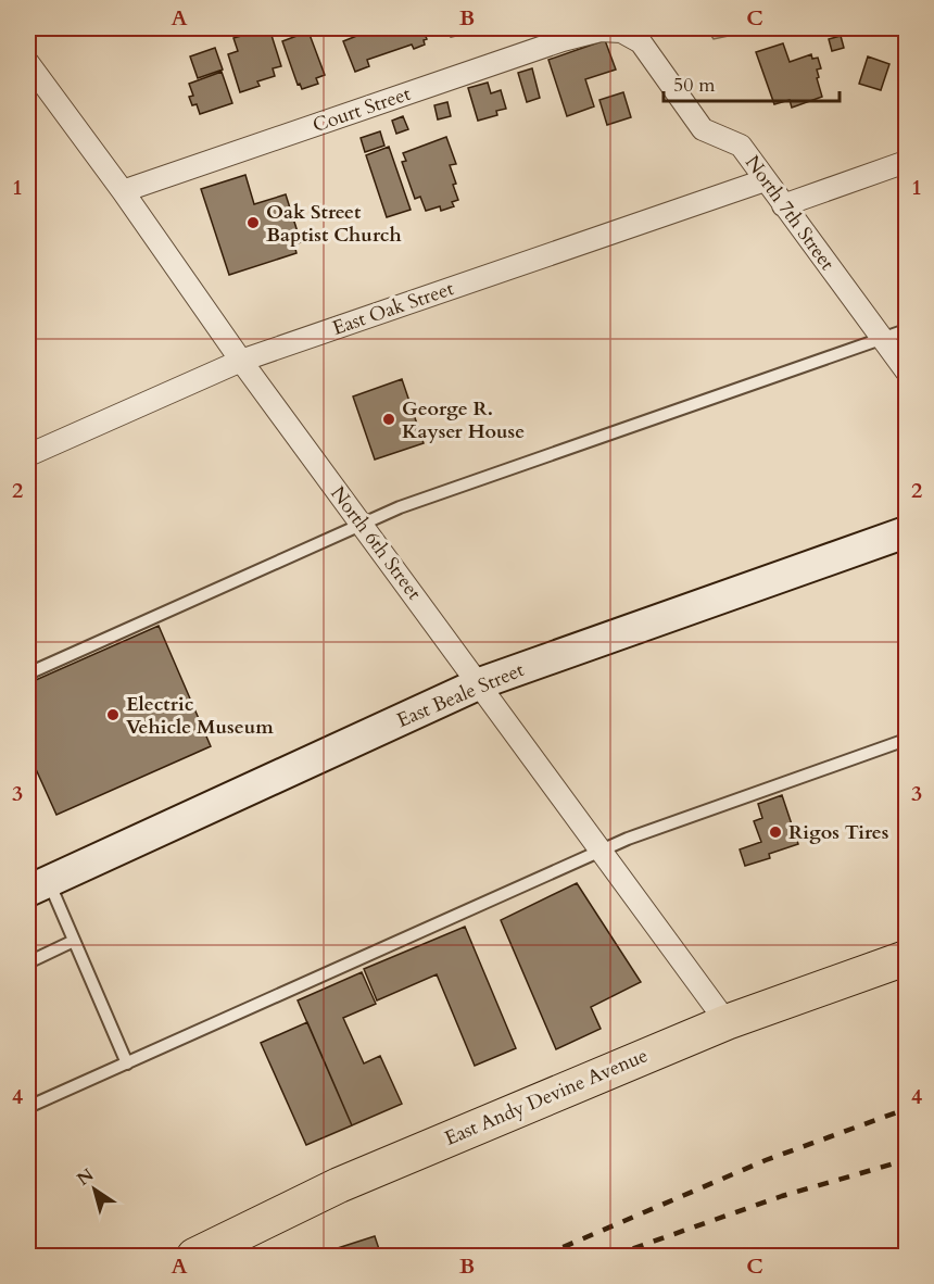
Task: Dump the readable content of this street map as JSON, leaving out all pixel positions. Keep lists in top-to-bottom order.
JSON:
{
  "streets": {
    "main road": ["East Beale Street", "East Andy Devine Avenue"],
    "street": [
      "Court Street",
      "North 7th Street",
      "East Oak Street",
      "North 6th Street"
    ]
  },
  "crossings": [
    ["Court Street", "North 7th Street"],
    ["Court Street", "North 6th Street"],
    ["North 7th Street", "East Oak Street"],
    ["East Oak Street", "North 6th Street"],
    ["North 6th Street", "East Beale Street"],
    ["North 6th Street", "East Andy Devine Avenue"]
  ],
  "places": [
    "Oak Street Baptist Church",
    "George R. Kayser House",
    "Electric Vehicle Museum",
    "Rigos Tires"
  ],
  "scale_bar": "50 m",
  "north": "top left",
  "grid": {
    "columns": ["A", "B", "C"],
    "rows": [
      "1",
      "2",
      "3",
      "4"
    ]
  }
}
